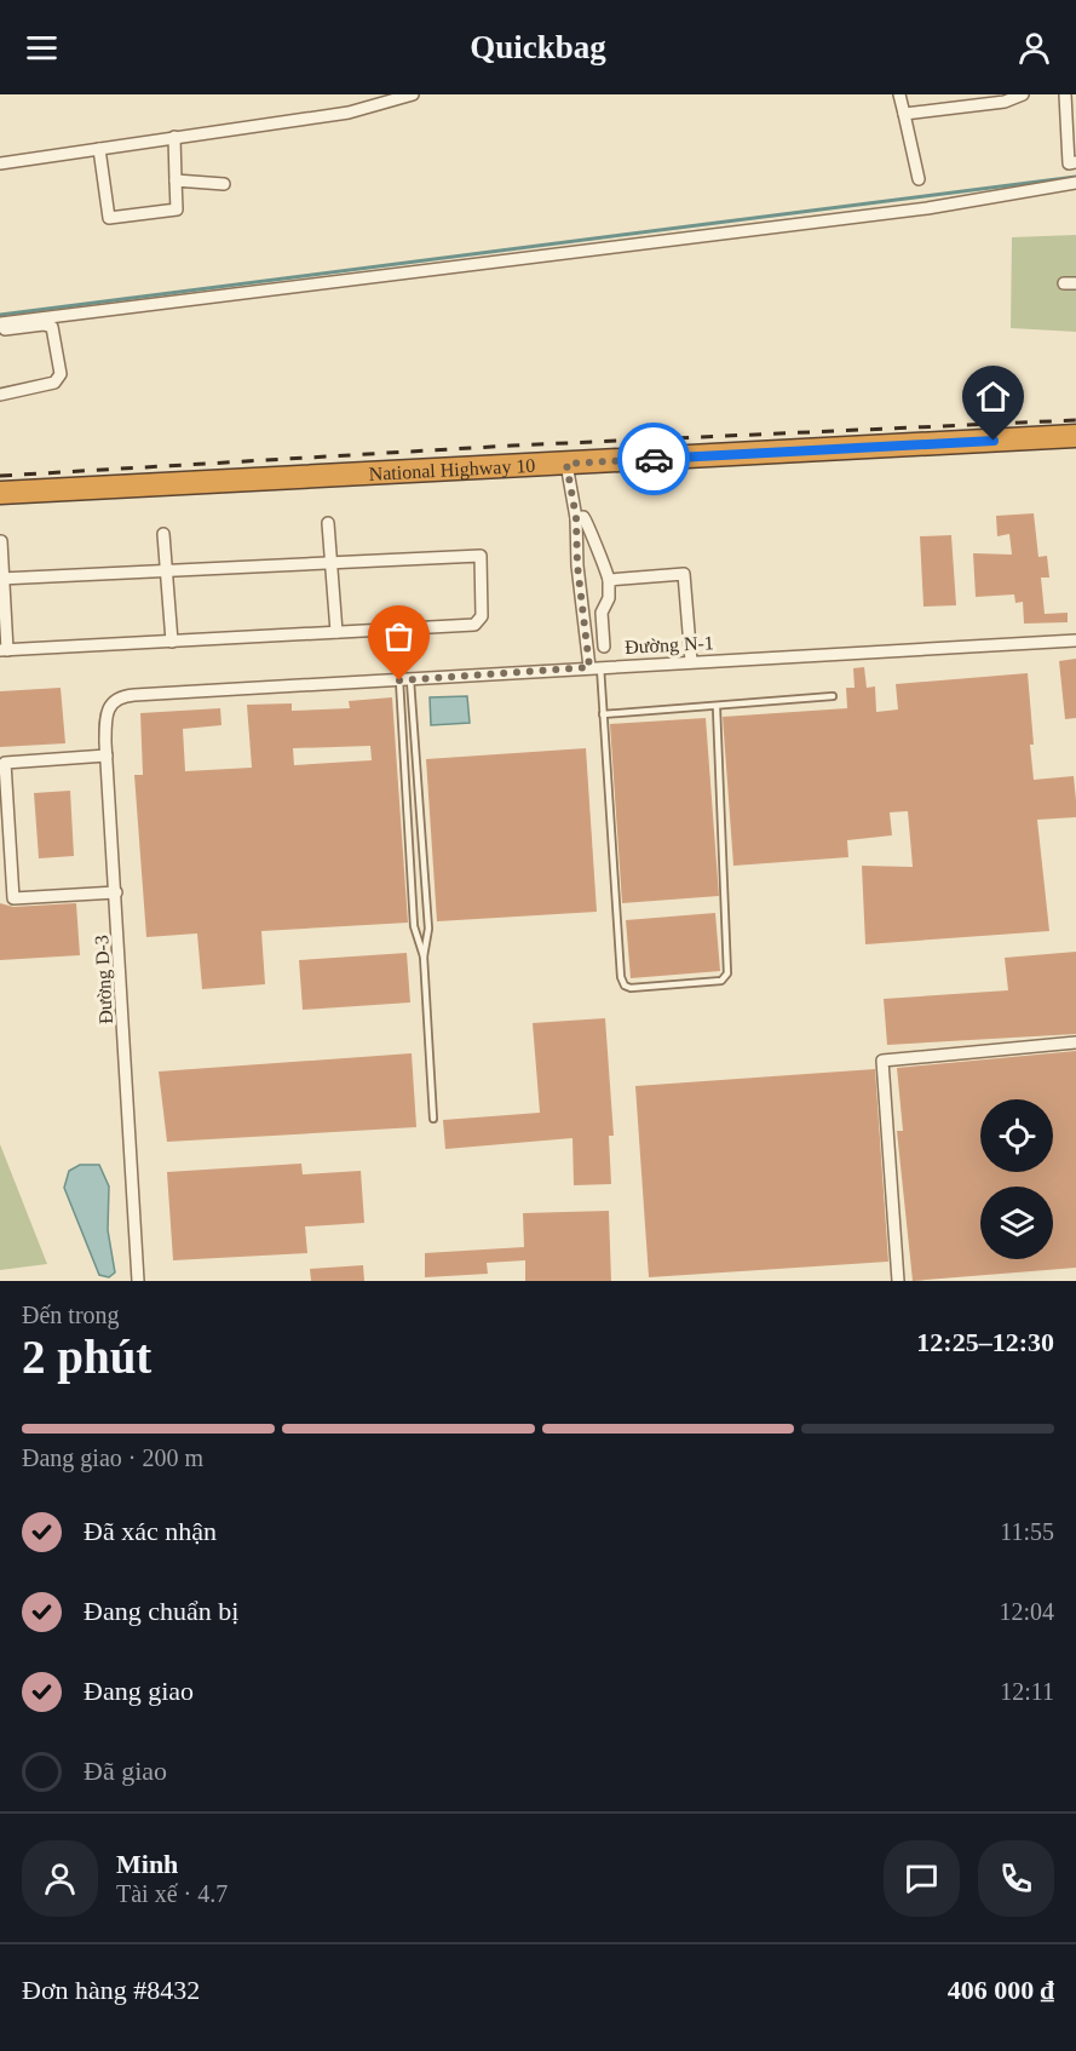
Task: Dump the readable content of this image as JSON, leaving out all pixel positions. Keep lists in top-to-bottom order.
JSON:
{
  "streets": {
    "highway": ["National Highway 10"],
    "street": ["Đường N-1", "Đường D-3"]
  },
  "crossings": [
    ["Đường N-1", "Đường D-3"]
  ],
  "page": {
    "header": "Quickbag",
    "heading": ["2 phút", "Đến trong", "12:25–12:30"],
    "panel": [
      "Minh",
      "Tài xế · 4.7",
      "Đơn hàng #8432",
      "406 000 ₫"
    ],
    "bar": "Đang giao · 200 m",
    "list": [
      ["Đã xác nhận", "11:55"],
      ["Đang chuẩn bị", "12:04"],
      ["Đang giao", "12:11"],
      "Đã giao"
    ]
  }
}
